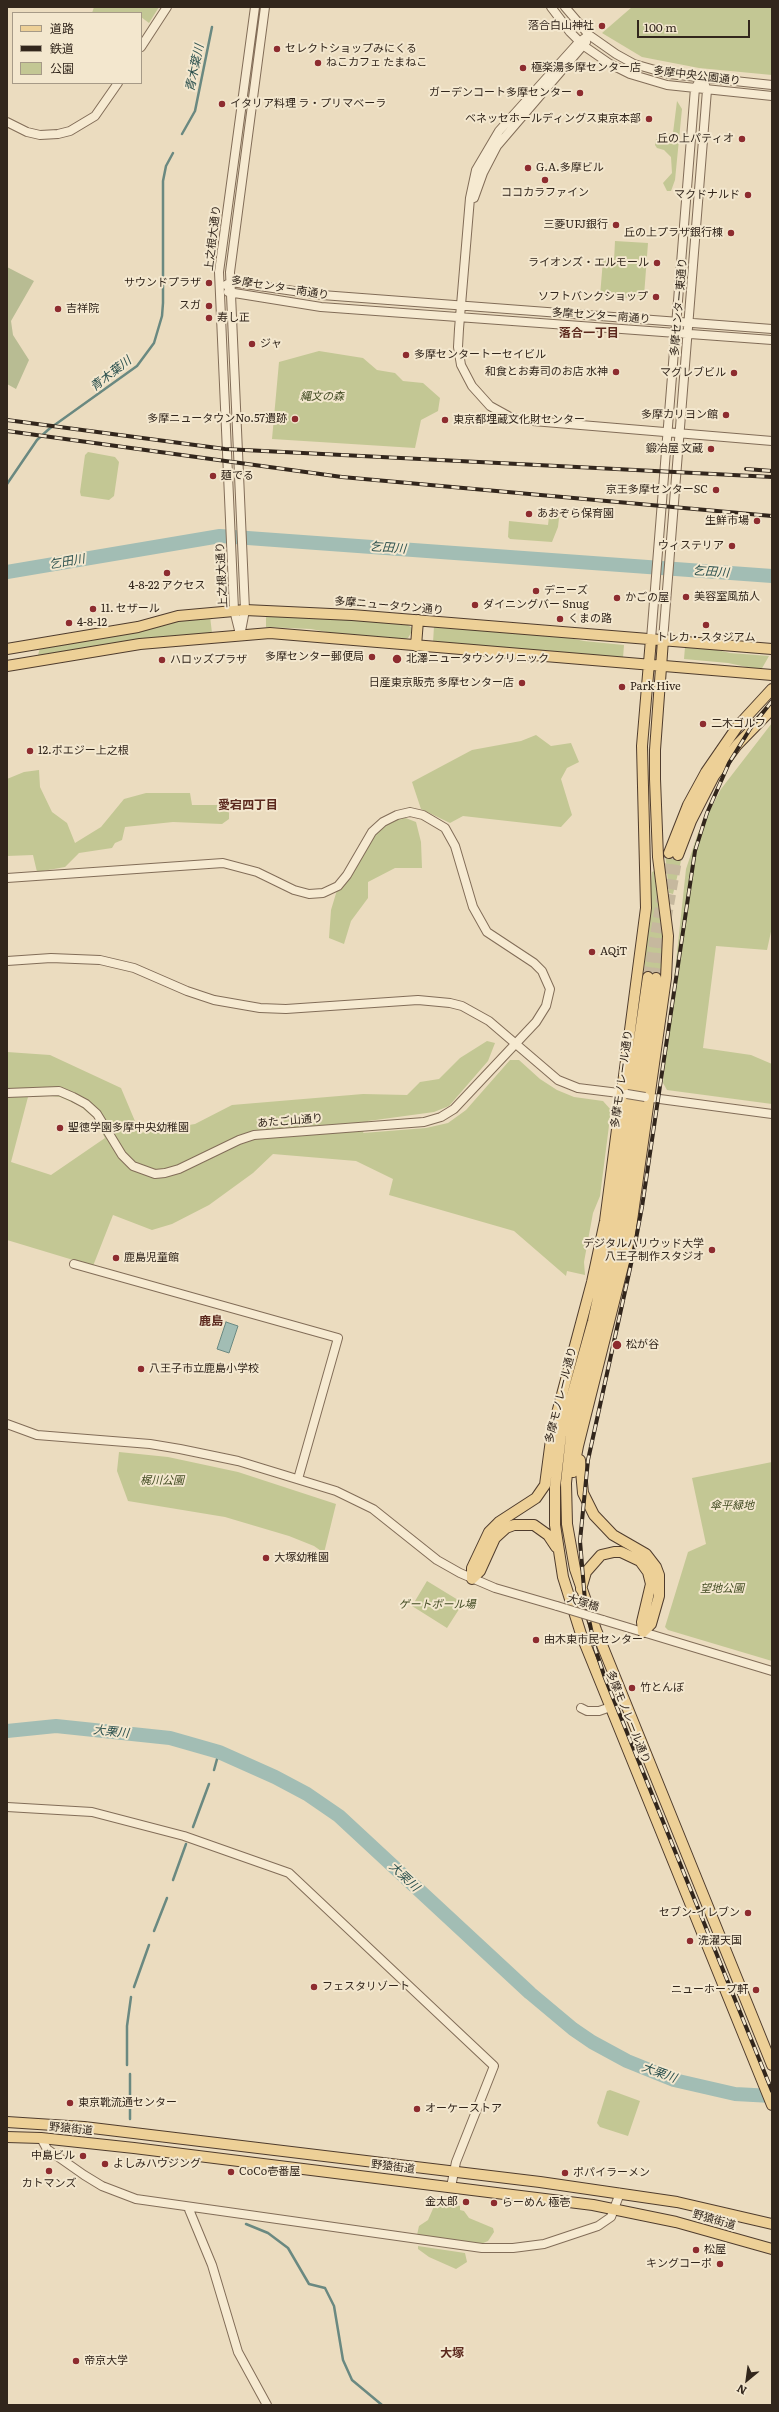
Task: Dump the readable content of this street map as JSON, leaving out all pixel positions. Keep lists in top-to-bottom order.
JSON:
{
  "streets": {
    "main road": ["多摩ニュータウン通り", "多摩モノレール通り", "野猿街道"],
    "street": [
      "多摩中央公園通り",
      "上之根大通り",
      "多摩センター南通り",
      "多摩センター東通り",
      "あたご山通り",
      "大塚橋"
    ]
  },
  "crossings": [
    ["多摩中央公園通り", "多摩センター東通り"],
    ["上之根大通り", "多摩センター南通り"],
    ["上之根大通り", "多摩ニュータウン通り"],
    ["多摩センター南通り", "多摩センター東通り"],
    ["多摩センター東通り", "多摩ニュータウン通り"]
  ],
  "districts": [
    "落合一丁目",
    "愛宕四丁目",
    "鹿島",
    "大塚"
  ],
  "water": ["青木葉川", "乞田川", "大栗川"],
  "parks": [
    "縄文の森",
    "梶川公園",
    "傘平緑地",
    "望地公園",
    "ゲートボール場"
  ],
  "places": [
    "落合白山神社",
    "セレクトショップみにくる",
    "ねこカフェ たまねこ",
    "極楽湯多摩センター店",
    "ガーデンコート多摩センター",
    "イタリア料理 ラ・プリマベーラ",
    "ベネッセホールディングス東京本部",
    "丘の上パティオ",
    "G.A.多摩ビル",
    "ココカラファイン",
    "マクドナルド",
    "三菱UFJ銀行",
    "丘の上プラザ銀行棟",
    "ライオンズ・エルモール",
    "サウンドプラザ",
    "ソフトバンクショップ",
    "スガ",
    "吉祥院",
    "寿し正",
    "ジャ",
    "多摩センタートーセイビル",
    "和食とお寿司のお店 水神",
    "マグレブビル",
    "多摩カリヨン館",
    "多摩ニュータウンNo.57遺跡",
    "東京都埋蔵文化財センター",
    "鍛冶屋 文蔵",
    "麺でる",
    "京王多摩センターSC",
    "あおぞら保育園",
    "生鮮市場",
    "ウィステリア",
    "4-8-22 アクセス",
    "デニーズ",
    "美容室風茄人",
    "かごの屋",
    "ダイニングバー Snug",
    "11. セザール",
    "くまの路",
    "4-8-12",
    "トレカ・スタジアム",
    "多摩センター郵便局",
    "北澤ニュータウンクリニック",
    "ハロッズプラザ",
    "日産東京販売 多摩センター店",
    "Park Hive",
    "二木ゴルフ",
    "12.ポエジー上之根",
    "AQiT",
    "聖徳学園多摩中央幼稚園",
    "デジタルハリウッド大学 八王子制作スタジオ",
    "鹿島児童館",
    "松が谷",
    "八王子市立鹿島小学校",
    "大塚幼稚園",
    "由木東市民センター",
    "竹とんぼ",
    "セブン-イレブン",
    "洗濯天国",
    "フェスタリゾート",
    "ニューホープ軒",
    "東京靴流通センター",
    "オーケーストア",
    "中島ビル",
    "よしみハウジング",
    "カトマンズ",
    "CoCo壱番屋",
    "ポパイラーメン",
    "金太郎",
    "らーめん 極壱",
    "松屋",
    "キングコーポ",
    "帝京大学"
  ],
  "legend": ["道路", "鉄道", "公園"],
  "scale_bar": "100 m",
  "north": "bottom left"
}
